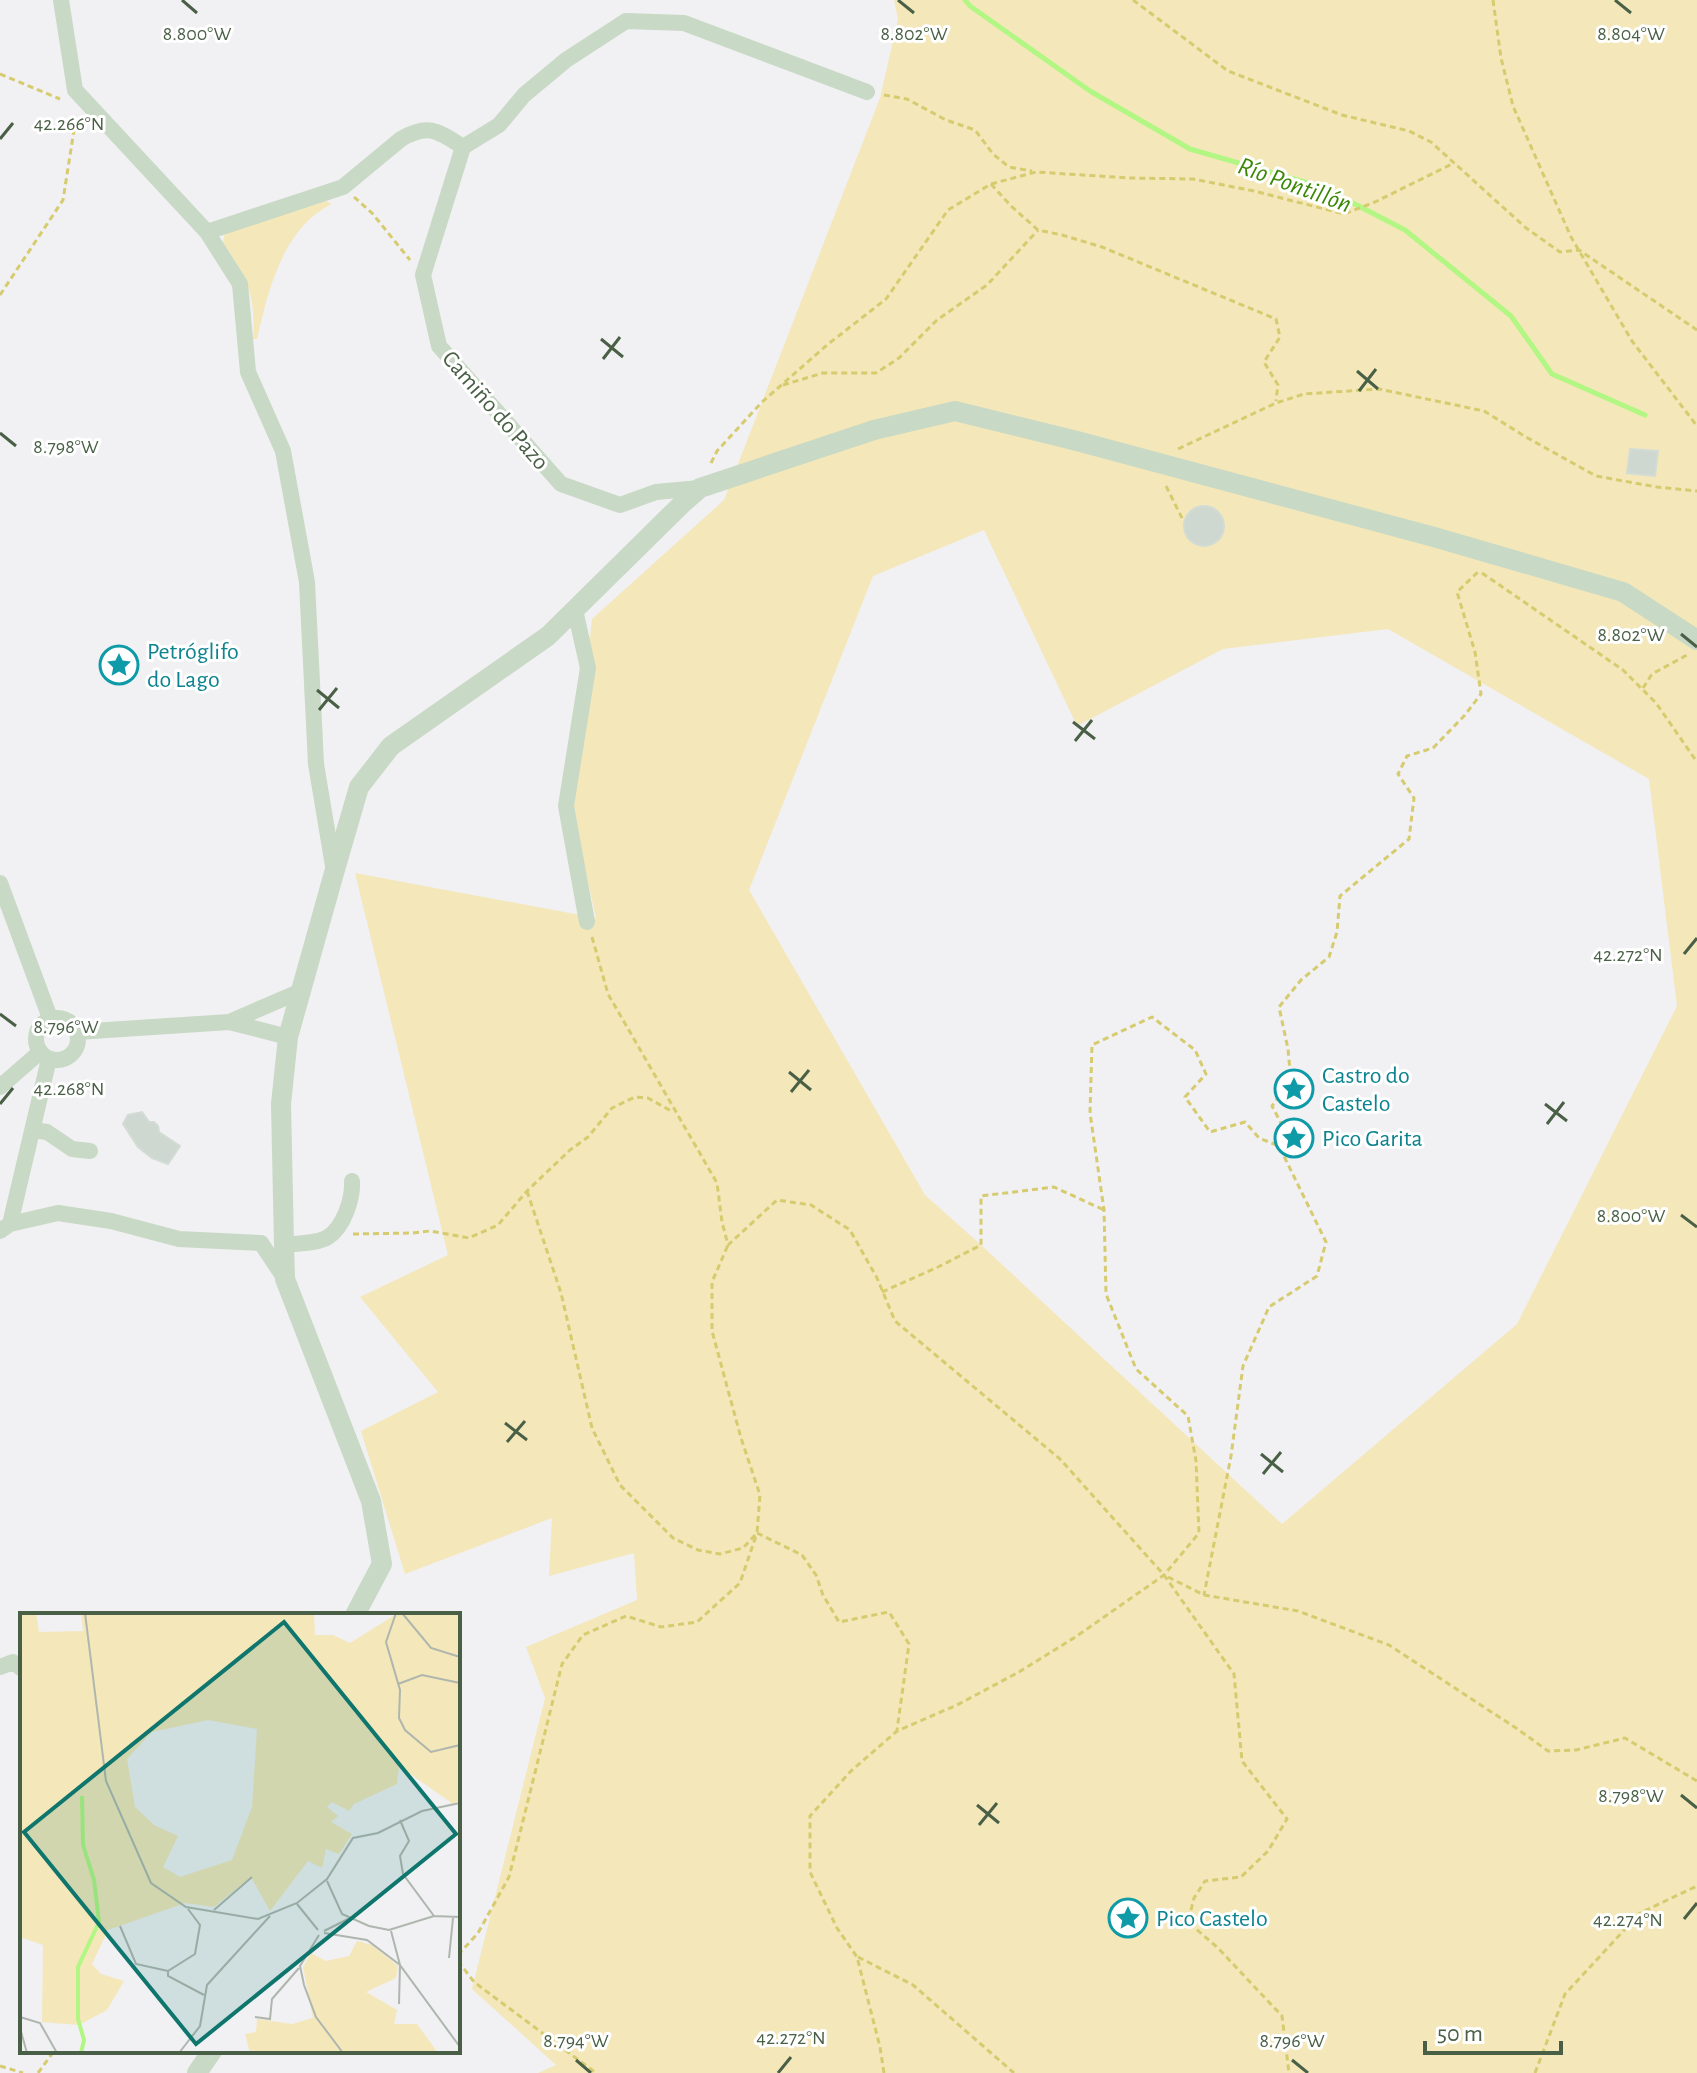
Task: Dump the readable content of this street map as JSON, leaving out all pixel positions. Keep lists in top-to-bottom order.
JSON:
{
  "streets": {
    "street": ["Camiño do Pazo"]
  },
  "water": ["Río Pontillón"],
  "places": {
    "place": [
      "Petróglifo do Lago",
      "Castro do Castelo",
      "Pico Garita",
      "Pico Castelo"
    ]
  },
  "scale_bar": "50 m",
  "coordinates": [
    "8.804°W",
    "8.800°W",
    "8.802°W",
    "42.266°N",
    "8.798°W",
    "42.272°N",
    "8.796°W",
    "42.268°N",
    "42.274°N",
    "8.794°W"
  ]
}
